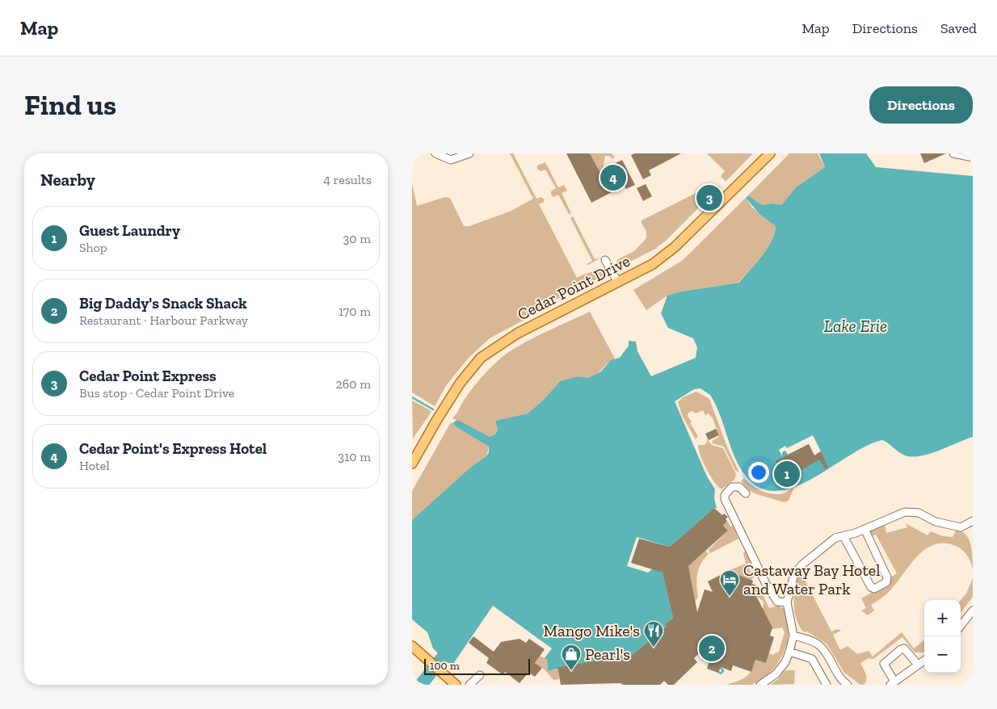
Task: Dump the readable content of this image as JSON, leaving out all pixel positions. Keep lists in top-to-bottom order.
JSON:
{
  "streets": {
    "main road": ["Cedar Point Drive"]
  },
  "water": ["Lake Erie"],
  "places": {
    "hotel": ["Castaway Bay Hotel and Water Park"],
    "restaurant": ["Mango Mike's"],
    "shop": ["Pearl's"]
  },
  "scale_bar": "100 m",
  "page": {
    "header": "Map",
    "nav": ["Map", "Directions", "Saved"],
    "buttons": "Directions",
    "title": "Find us",
    "heading": ["Nearby", "4 results"],
    "pins": [
      "4",
      "3",
      "1",
      "2"
    ],
    "list": [
      {
        "mark": "1",
        "name": "Guest Laundry",
        "note": "Shop",
        "value": "30 m"
      },
      {
        "mark": "2",
        "name": "Big Daddy's Snack Shack",
        "note": "Restaurant · Harbour Parkway",
        "value": "170 m"
      },
      {
        "mark": "3",
        "name": "Cedar Point Express",
        "note": "Bus stop · Cedar Point Drive",
        "value": "260 m"
      },
      {
        "mark": "4",
        "name": "Cedar Point's Express Hotel",
        "note": "Hotel",
        "value": "310 m"
      }
    ],
    "map_buttons": ["+", "−"],
    "scale": "100 m"
  }
}
